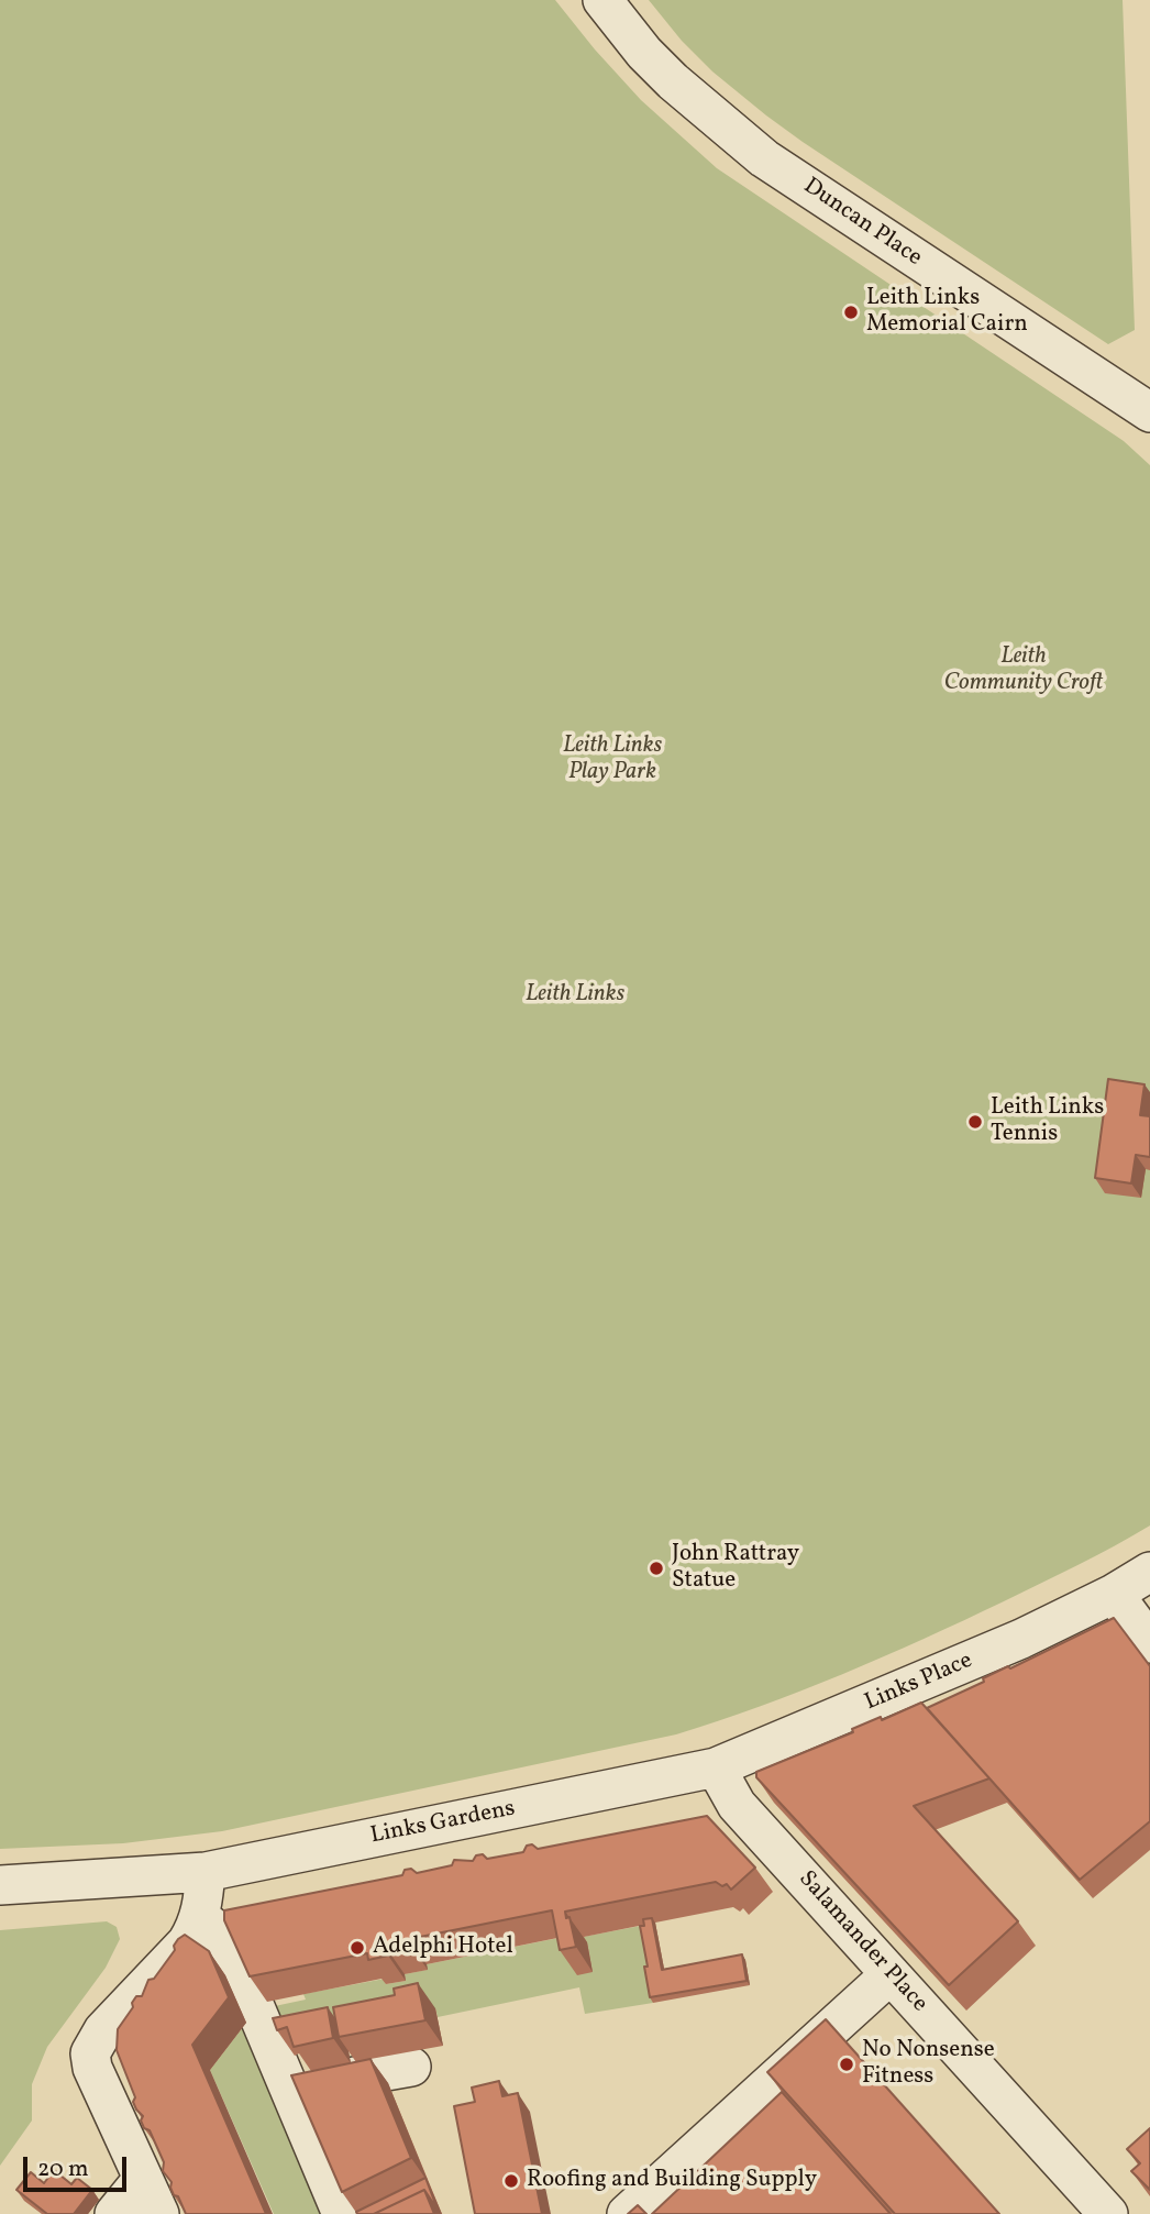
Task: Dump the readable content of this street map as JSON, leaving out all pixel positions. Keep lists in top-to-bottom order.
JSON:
{
  "streets": {
    "street": [
      "Duncan Place",
      "Links Place",
      "Links Gardens",
      "Salamander Place"
    ]
  },
  "crossings": [
    ["Links Place", "Links Gardens"],
    ["Links Place", "Salamander Place"],
    ["Links Gardens", "Salamander Place"]
  ],
  "parks": ["Leith Community Croft", "Leith Links Play Park", "Leith Links"],
  "places": [
    "Leith Links Memorial Cairn",
    "Leith Links Tennis",
    "John Rattray Statue",
    "Adelphi Hotel",
    "No Nonsense Fitness",
    "Roofing and Building Supply"
  ],
  "scale_bar": "20 m"
}
